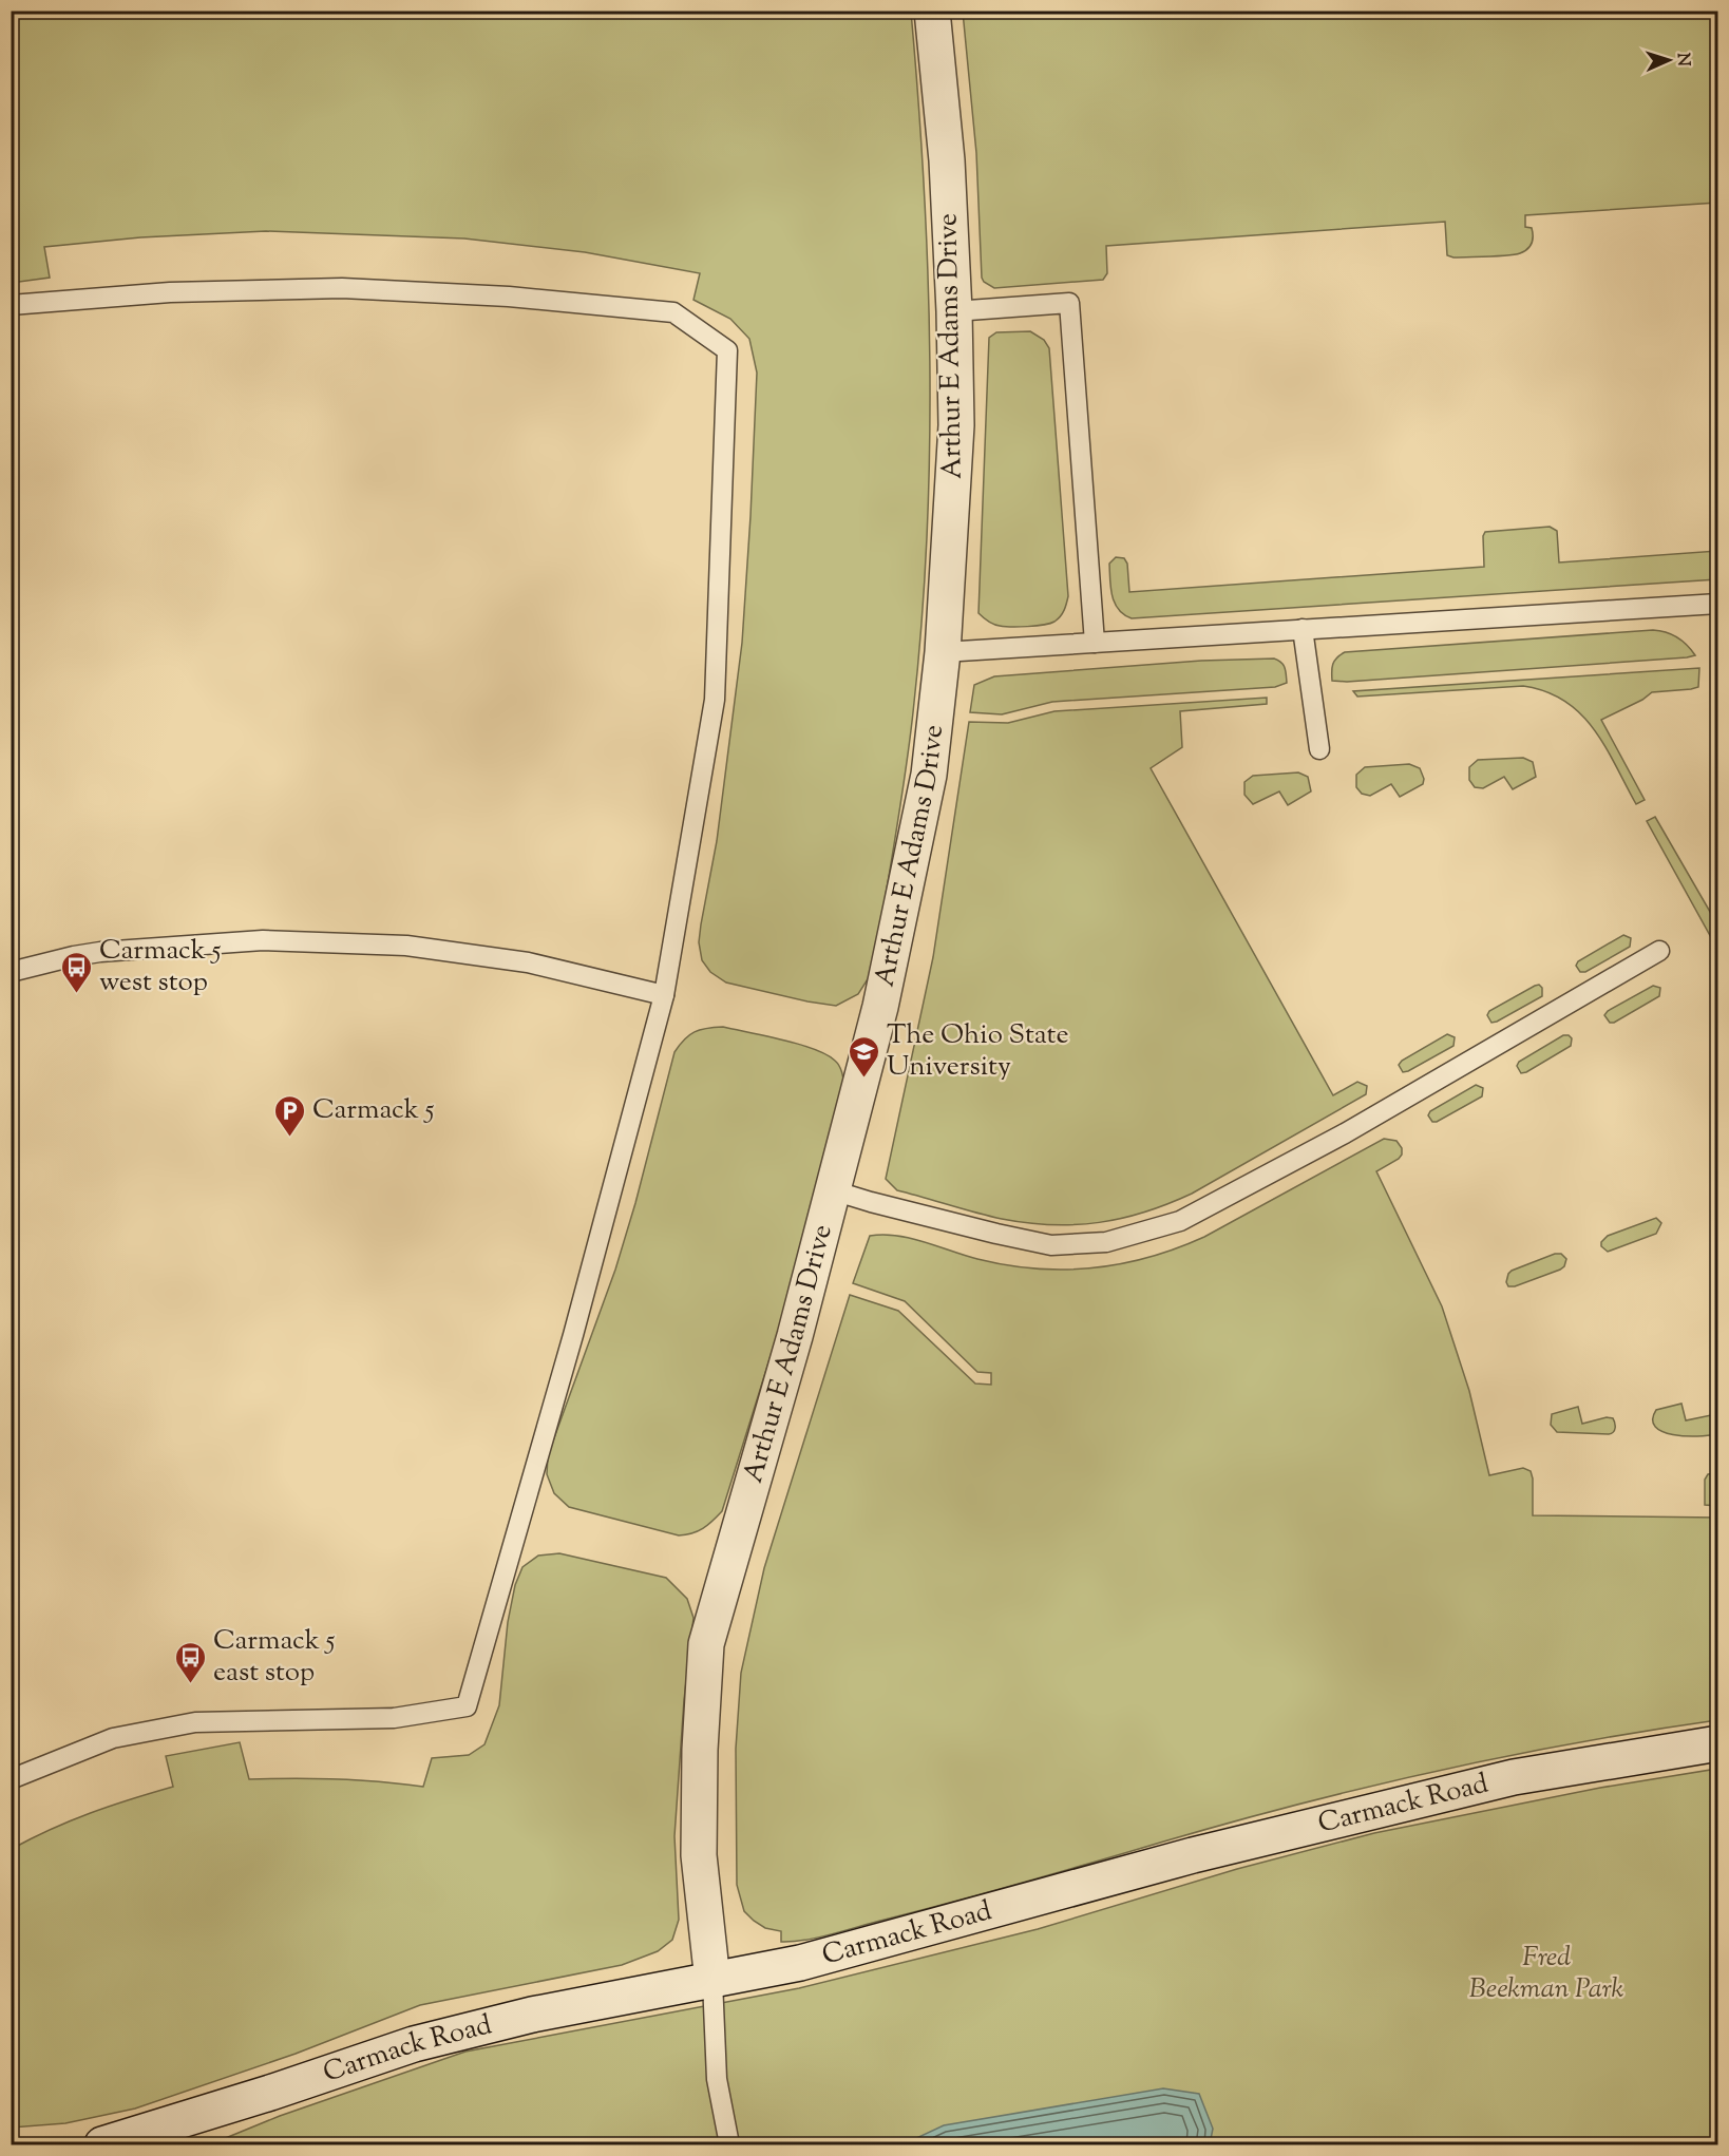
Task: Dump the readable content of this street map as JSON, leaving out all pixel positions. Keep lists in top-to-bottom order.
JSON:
{
  "streets": {
    "street": ["Arthur E Adams Drive", "Carmack Road"]
  },
  "crossings": [
    ["Arthur E Adams Drive", "Carmack Road"]
  ],
  "parks": ["Fred Beekman Park"],
  "places": {
    "bus stop": ["Carmack 5 west stop", "Carmack 5 east stop"],
    "school or university": ["The Ohio State University"],
    "parking": ["Carmack 5"]
  },
  "north": "right"
}
